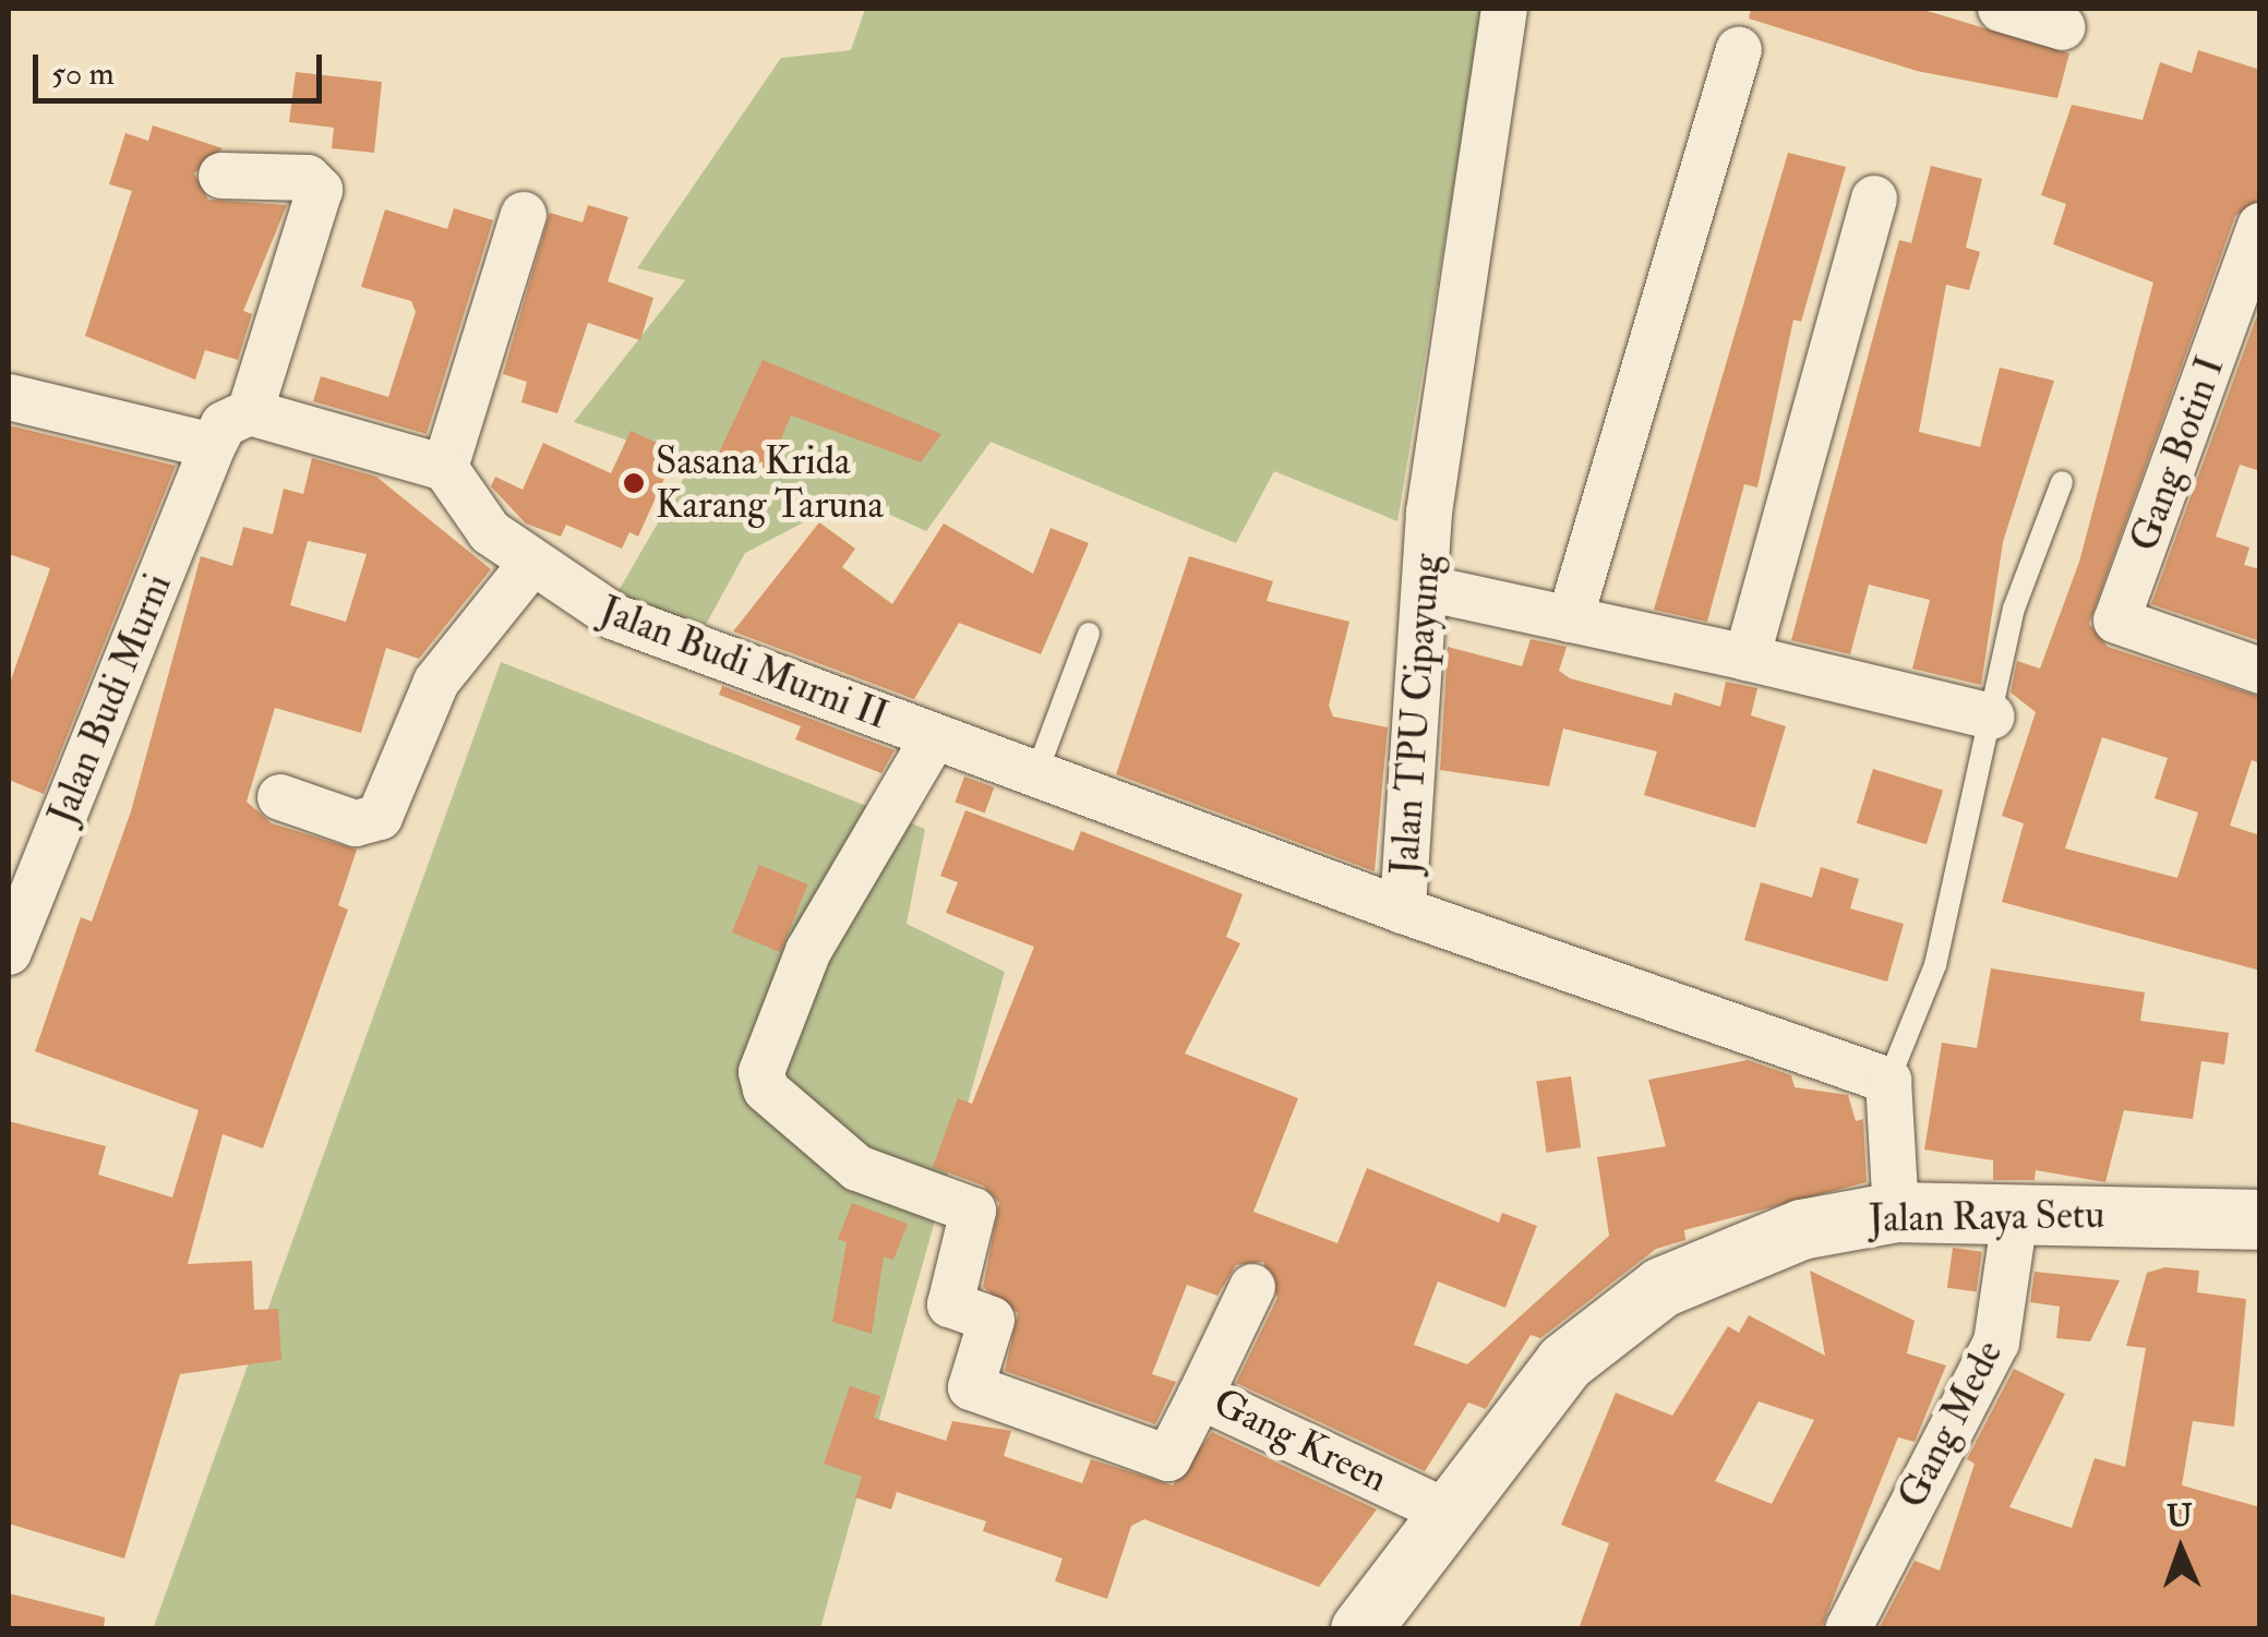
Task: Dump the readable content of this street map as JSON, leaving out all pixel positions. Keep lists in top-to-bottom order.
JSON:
{
  "streets": {
    "street": [
      "Gang Botin I",
      "Jalan Budi Murni II",
      "Jalan Budi Murni",
      "Jalan TPU Cipayung",
      "Jalan Raya Setu",
      "Gang Mede",
      "Gang Kreen"
    ]
  },
  "crossings": [
    ["Jalan Budi Murni II", "Jalan TPU Cipayung"],
    ["Jalan Raya Setu", "Gang Mede"],
    ["Jalan Raya Setu", "Gang Kreen"]
  ],
  "places": ["Sasana Krida Karang Taruna"],
  "scale_bar": "50 m",
  "north": "top"
}
